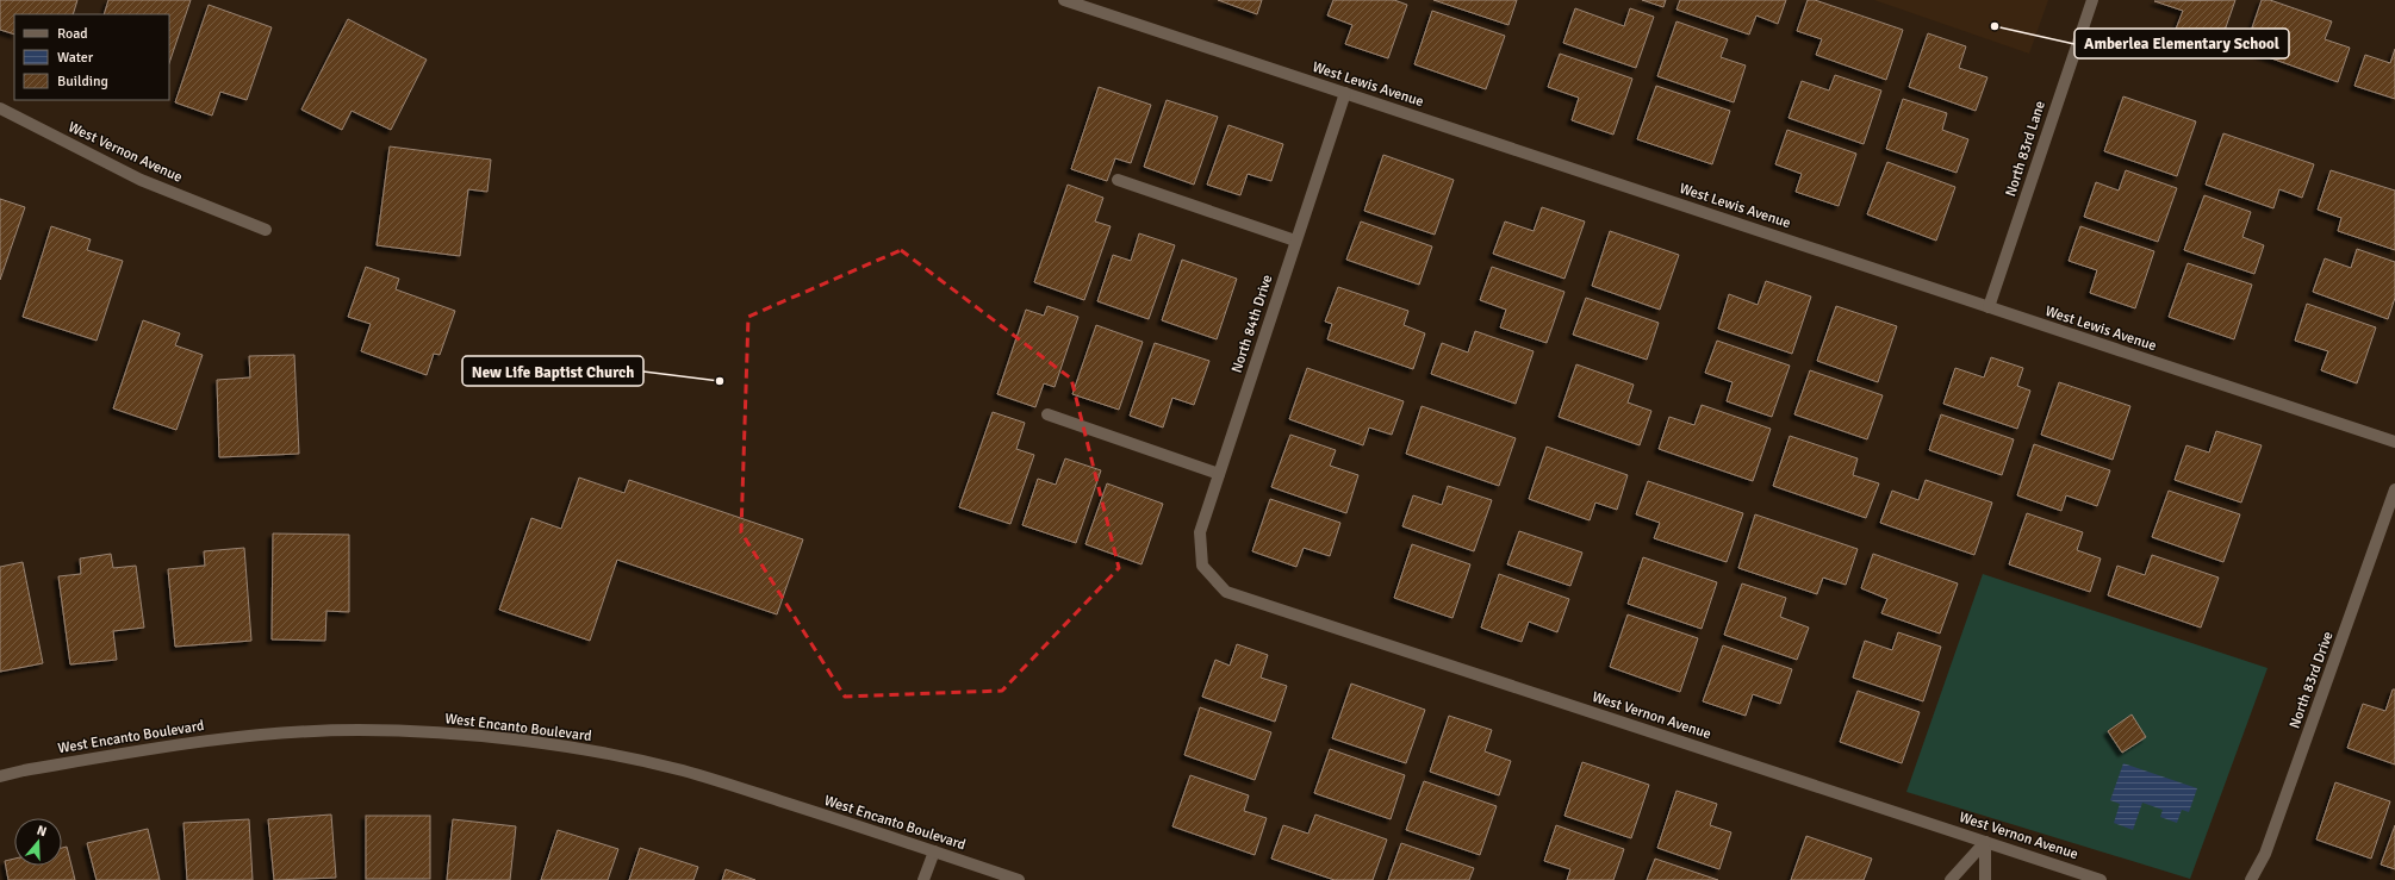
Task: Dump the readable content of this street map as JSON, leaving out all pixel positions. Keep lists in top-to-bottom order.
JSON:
{
  "streets": {
    "street": [
      "West Lewis Avenue",
      "North 83rd Lane",
      "West Vernon Avenue",
      "North 84th Drive",
      "North 83rd Drive",
      "West Encanto Boulevard"
    ]
  },
  "crossings": [
    ["West Lewis Avenue", "North 83rd Lane"],
    ["West Lewis Avenue", "North 84th Drive"],
    ["West Vernon Avenue", "North 84th Drive"]
  ],
  "places": ["Amberlea Elementary School", "New Life Baptist Church"],
  "legend": ["Road", "Water", "Building"],
  "north": "top"
}
